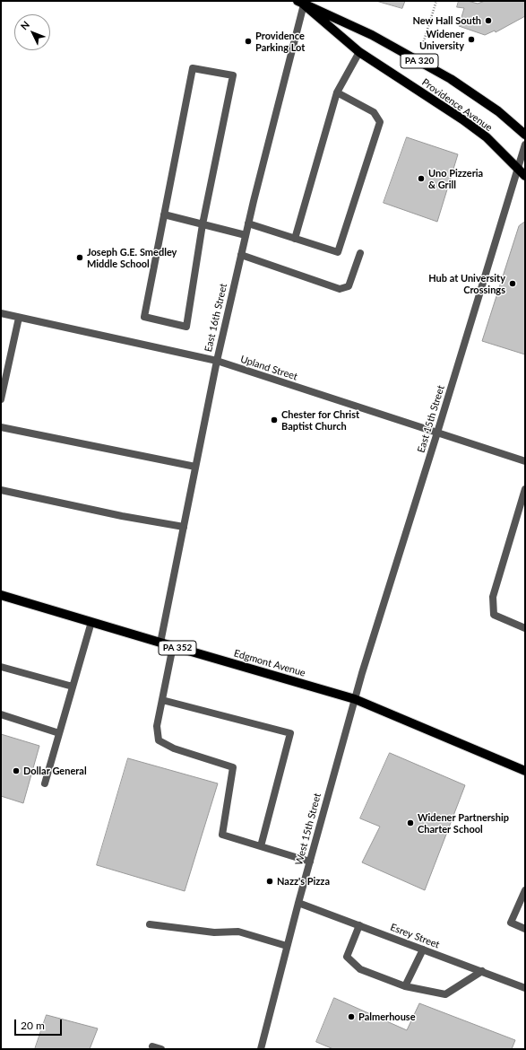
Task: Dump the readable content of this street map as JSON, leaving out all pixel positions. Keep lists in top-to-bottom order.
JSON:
{
  "streets": {
    "main road": [
      "PA 320",
      "Providence Avenue",
      "PA 352",
      "Edgmont Avenue"
    ],
    "street": [
      "East 16th Street",
      "Upland Street",
      "East 15th Street",
      "West 15th Street",
      "Esrey Street"
    ]
  },
  "crossings": [
    ["Providence Avenue", "East 16th Street"],
    ["Providence Avenue", "East 15th Street"],
    ["East 16th Street", "Upland Street"],
    ["East 16th Street", "Edgmont Avenue"],
    ["Upland Street", "East 15th Street"],
    ["East 15th Street", "Edgmont Avenue"],
    ["East 15th Street", "West 15th Street"],
    ["Edgmont Avenue", "West 15th Street"],
    ["West 15th Street", "Esrey Street"]
  ],
  "places": [
    "New Hall South",
    "Widener University",
    "Providence Parking Lot",
    "Uno Pizzeria & Grill",
    "Joseph G.E. Smedley Middle School",
    "Hub at University Crossings",
    "Chester for Christ Baptist Church",
    "Dollar General",
    "Widener Partnership Charter School",
    "Nazz's Pizza",
    "Palmerhouse"
  ],
  "scale_bar": "20 m",
  "north": "top left"
}
